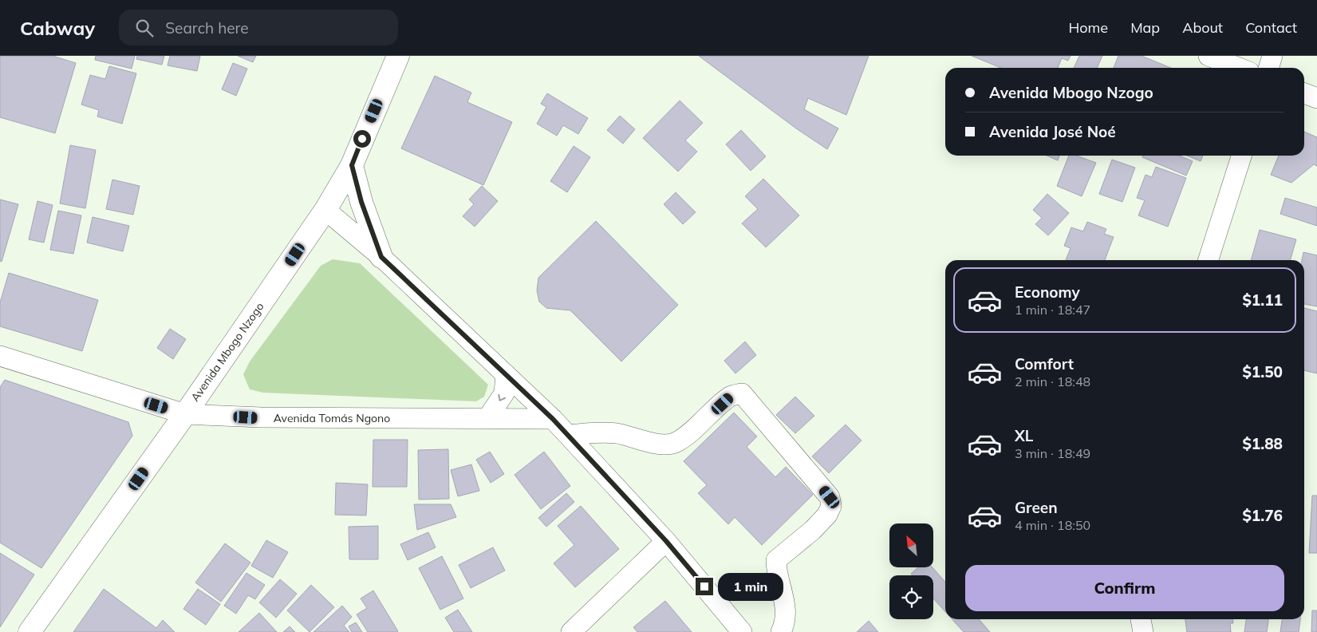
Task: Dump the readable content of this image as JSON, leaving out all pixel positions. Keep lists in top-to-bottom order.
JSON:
{
  "streets": {
    "main road": ["Avenida Mbogo Nzogo"],
    "street": ["Avenida Tomás Ngono"]
  },
  "crossings": [
    ["Avenida Mbogo Nzogo", "Avenida Tomás Ngono"]
  ],
  "north": "top left",
  "page": {
    "header": "Cabway",
    "search": "Search here",
    "nav": [
      "Home",
      "Map",
      "About",
      "Contact"
    ],
    "banner": ["Avenida Mbogo Nzogo", "Avenida José Noé"],
    "list": [
      {
        "name": "Economy",
        "note": "1 min · 18:47",
        "value": "$1.11"
      },
      {
        "name": "Comfort",
        "note": "2 min · 18:48",
        "value": "$1.50"
      },
      {
        "name": "XL",
        "note": "3 min · 18:49",
        "value": "$1.88"
      },
      {
        "name": "Green",
        "note": "4 min · 18:50",
        "value": "$1.76"
      }
    ],
    "buttons": "Confirm",
    "bubble": "1 min"
  }
}
